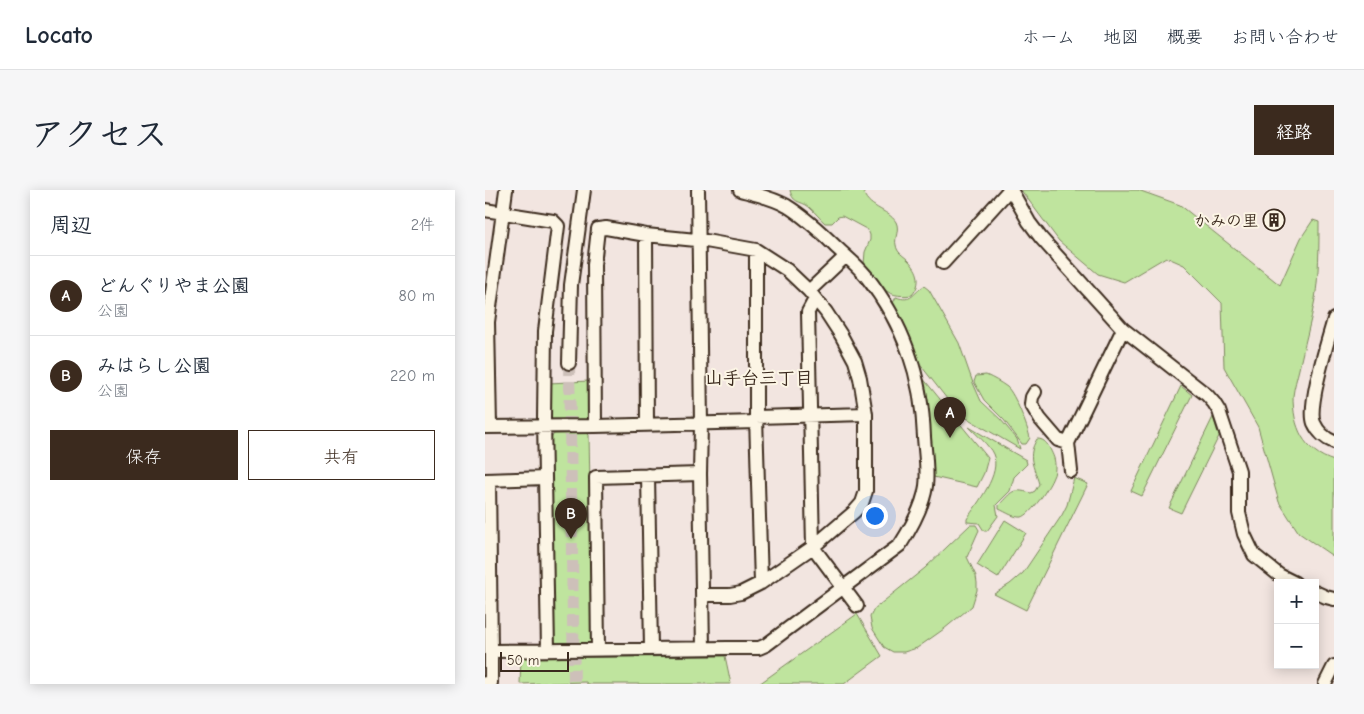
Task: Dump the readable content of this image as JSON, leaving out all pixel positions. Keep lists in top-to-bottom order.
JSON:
{
  "districts": ["山手台三丁目"],
  "places": {
    "building": ["かみの里"]
  },
  "scale_bar": "50 m",
  "page": {
    "header": "Locato",
    "nav": [
      "ホーム",
      "地図",
      "概要",
      "お問い合わせ"
    ],
    "title": "アクセス",
    "buttons": [
      "経路",
      ["保存", "共有"]
    ],
    "heading": ["周辺", "2件"],
    "list": [
      {
        "mark": "A",
        "name": "どんぐりやま公園",
        "note": "公園",
        "value": "80 m"
      },
      {
        "mark": "B",
        "name": "みはらし公園",
        "note": "公園",
        "value": "220 m"
      }
    ],
    "pins": ["A", "B"],
    "map_buttons": ["+", "−"],
    "scale": "50 m"
  }
}
